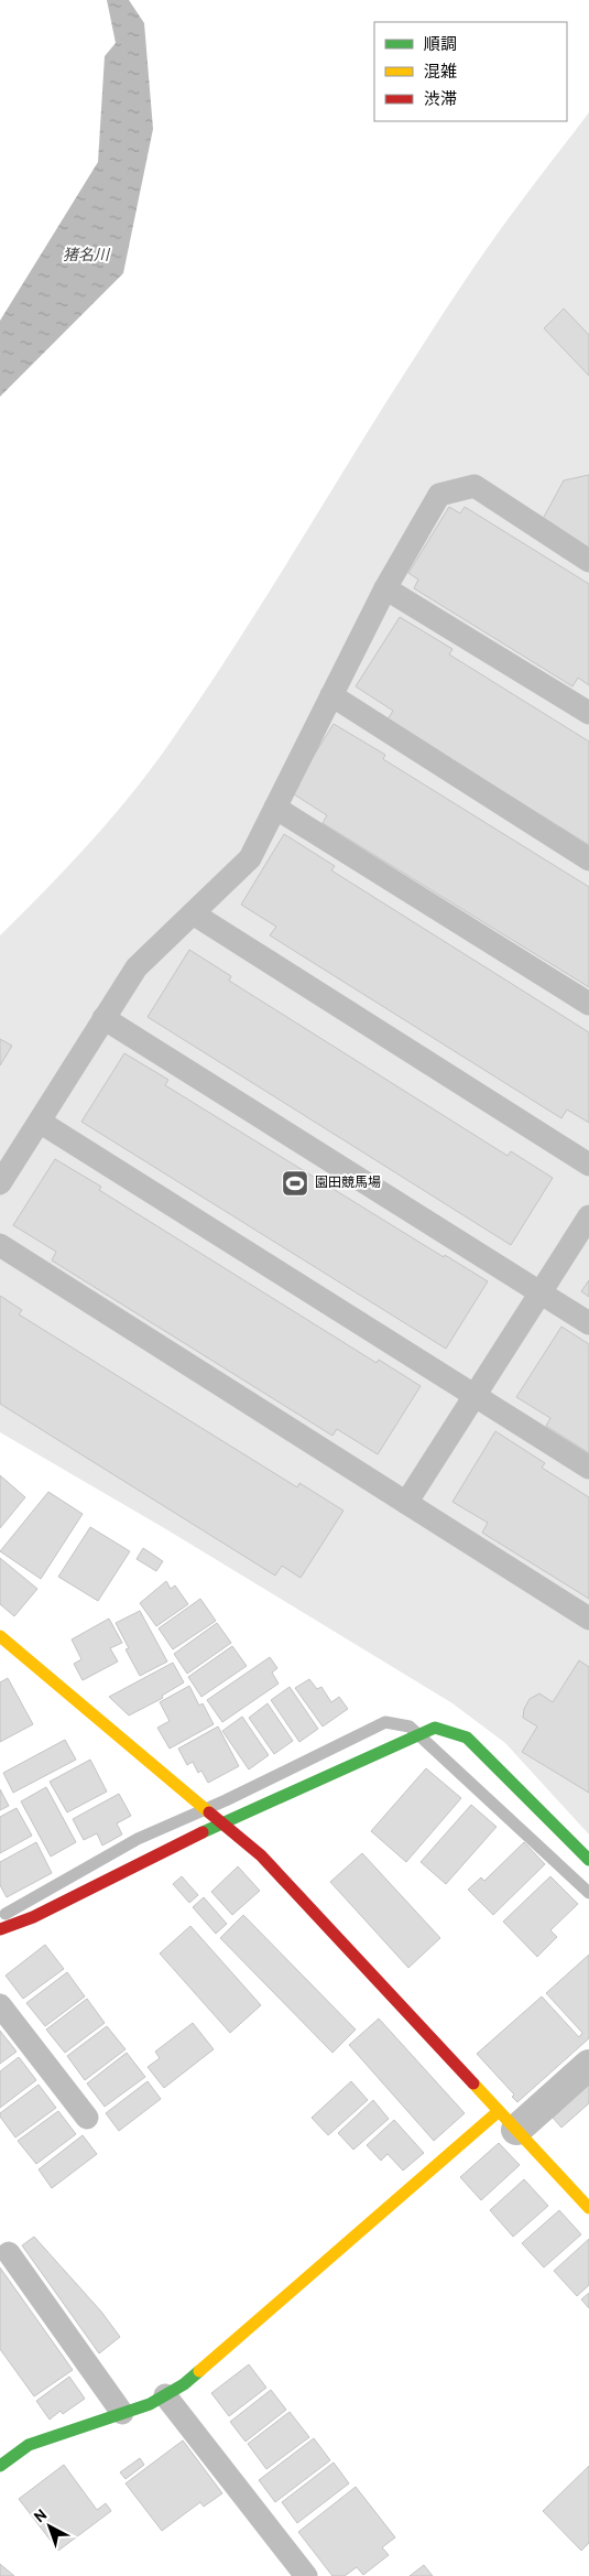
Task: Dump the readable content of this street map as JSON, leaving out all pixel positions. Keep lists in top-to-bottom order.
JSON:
{
  "water": ["猪名川"],
  "places": {
    "sports": ["園田競馬場"]
  },
  "legend": ["順調", "混雑", "渋滞"],
  "north": "top left"
}
